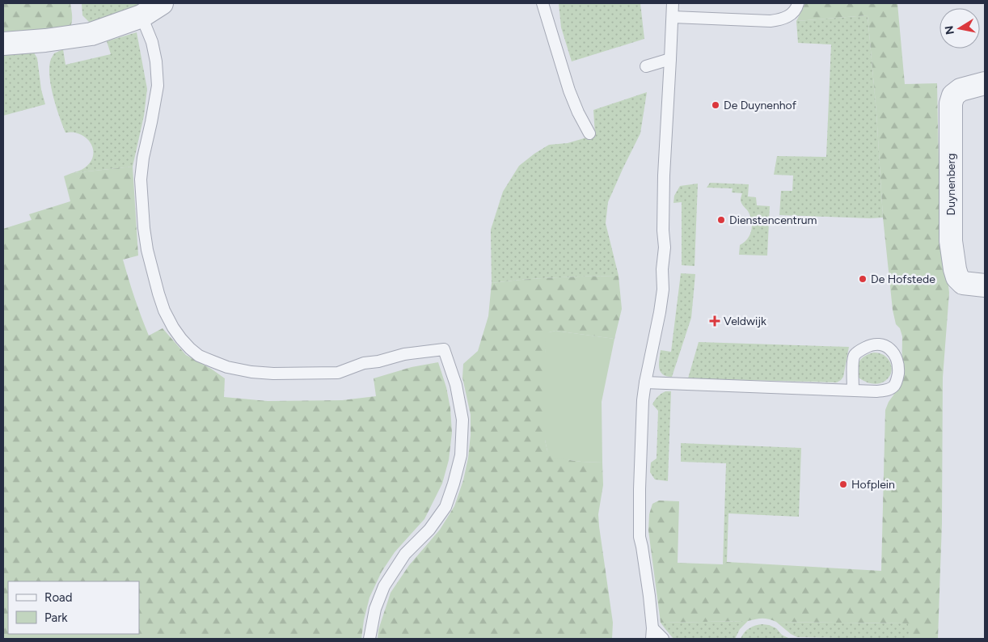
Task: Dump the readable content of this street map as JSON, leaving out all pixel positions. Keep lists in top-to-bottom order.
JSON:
{
  "streets": {
    "street": ["Duynenberg"]
  },
  "places": {
    "other": [
      "De Duynenhof",
      "Dienstencentrum",
      "De Hofstede",
      "Hofplein"
    ],
    "health": ["Veldwijk"]
  },
  "legend": ["Road", "Park"],
  "north": "left"
}
